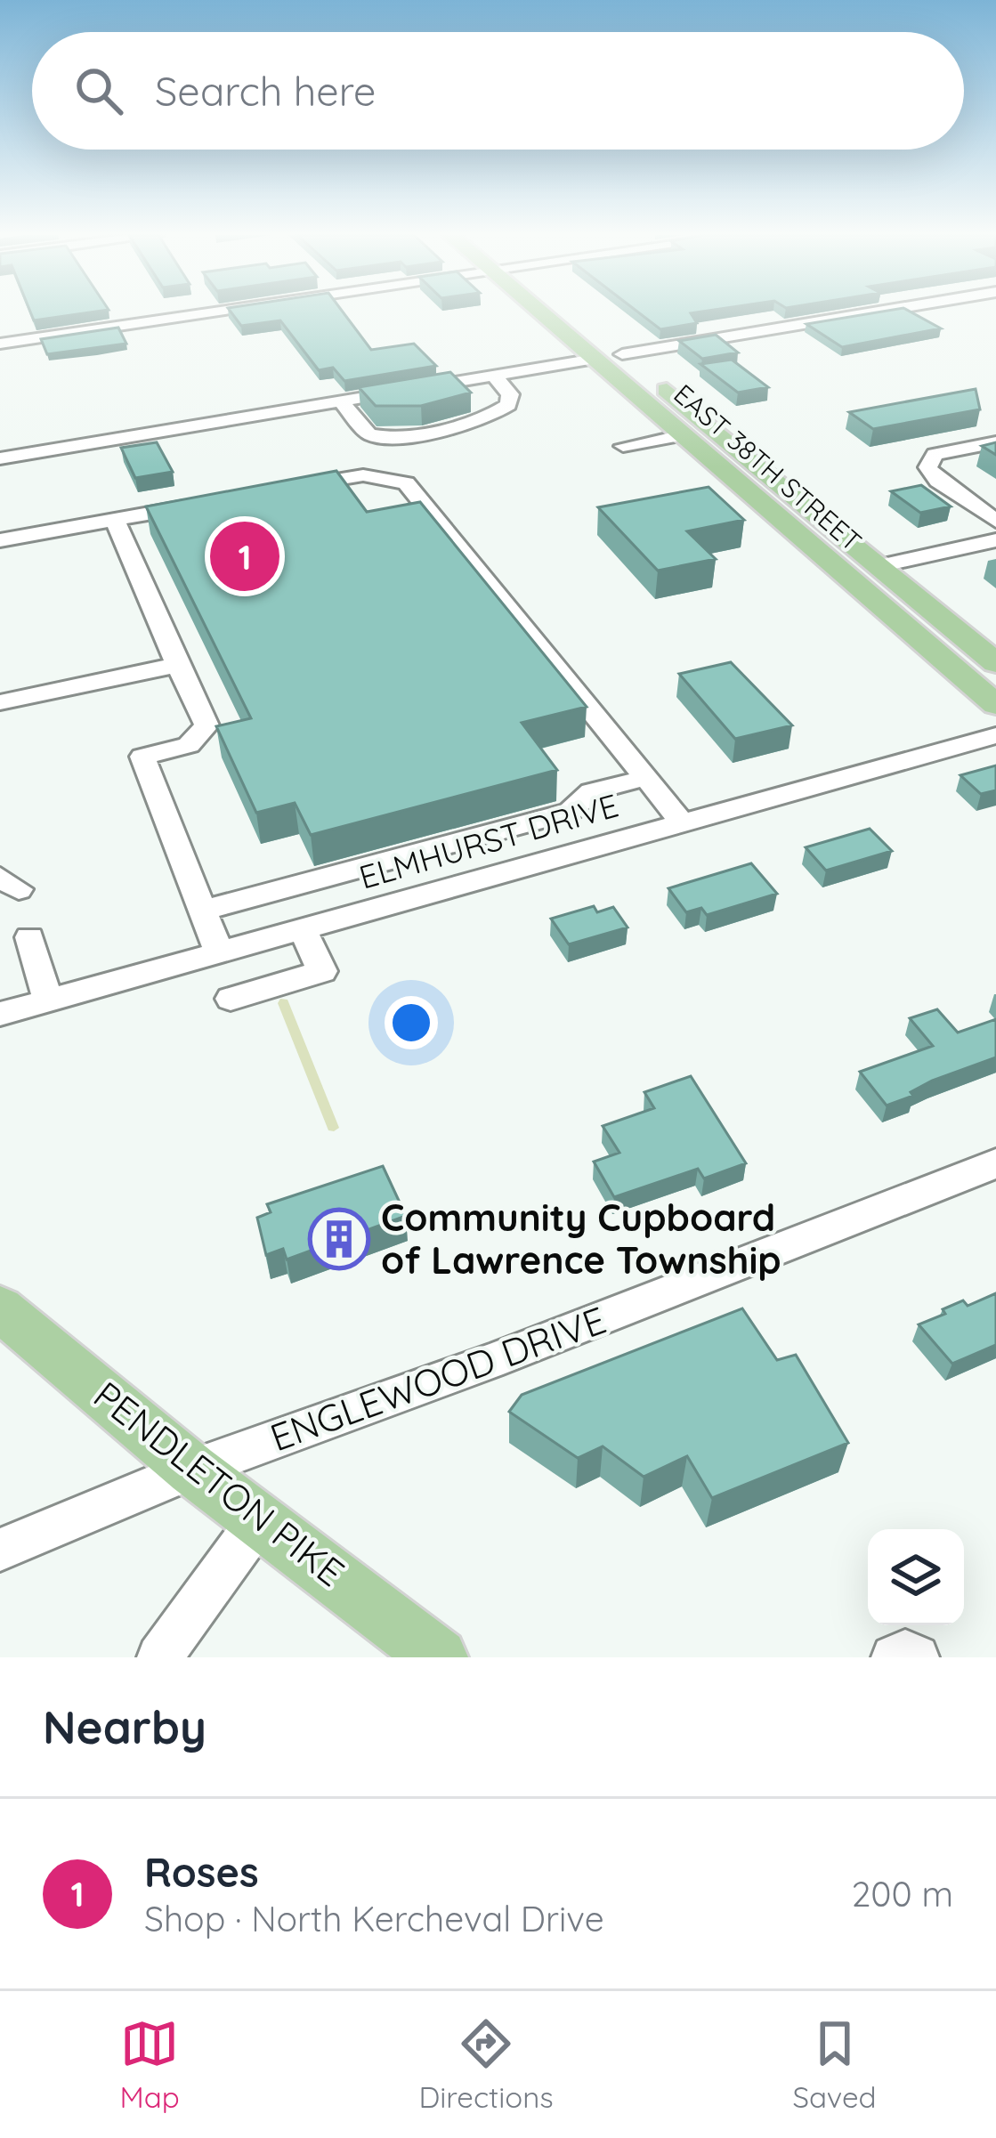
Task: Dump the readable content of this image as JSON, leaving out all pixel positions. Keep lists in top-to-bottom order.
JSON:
{
  "streets": {
    "main road": ["EAST 38TH STREET", "PENDLETON PIKE"],
    "street": ["ELMHURST DRIVE", "ENGLEWOOD DRIVE"]
  },
  "crossings": [
    ["ENGLEWOOD DRIVE", "PENDLETON PIKE"]
  ],
  "places": {
    "building": ["Community Cupboard of Lawrence Township"]
  },
  "page": {
    "search": "Search here",
    "pins": "1",
    "heading": "Nearby",
    "list": [
      {
        "mark": "1",
        "name": "Roses",
        "note": "Shop · North Kercheval Drive",
        "value": "200 m"
      }
    ],
    "nav": ["Map", "Directions", "Saved"]
  }
}
